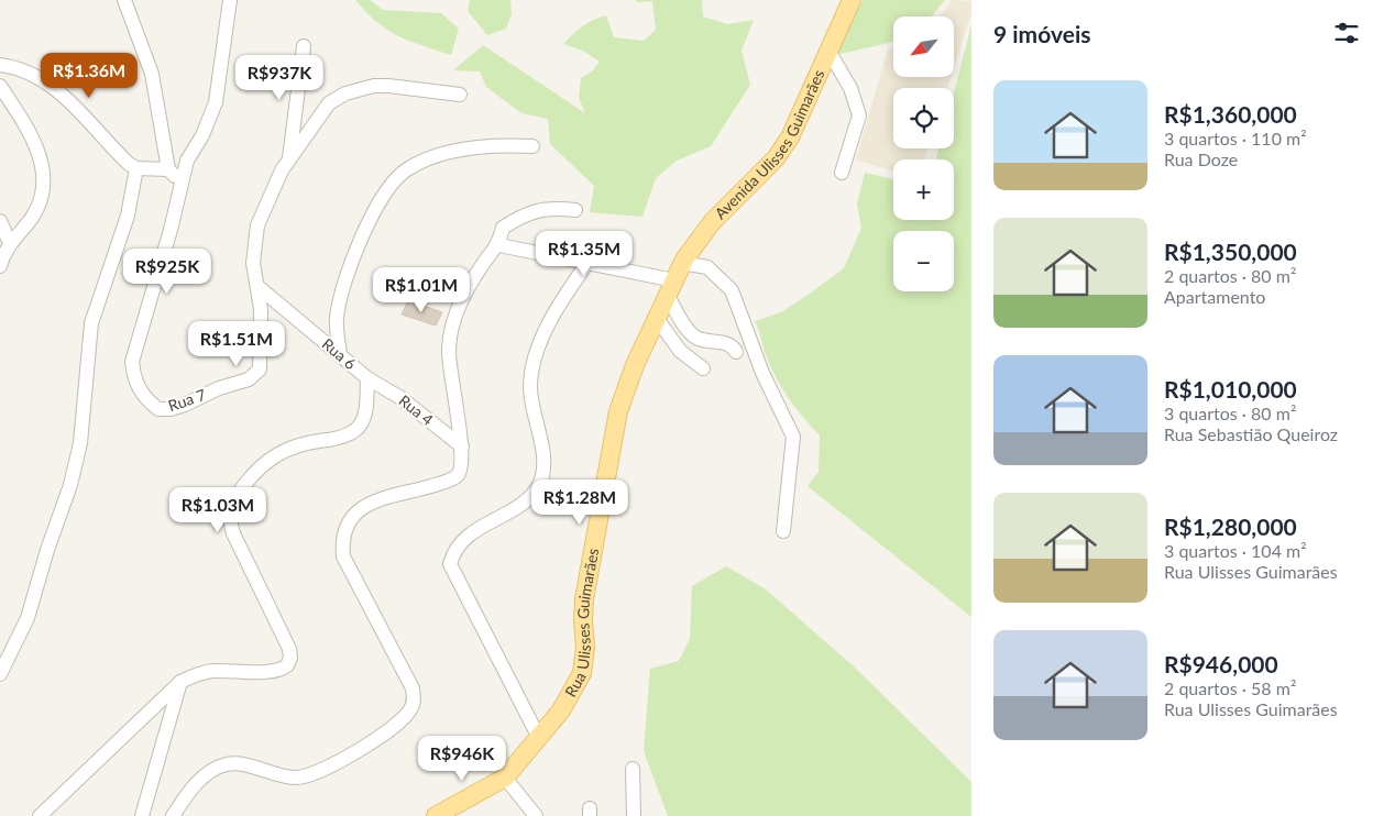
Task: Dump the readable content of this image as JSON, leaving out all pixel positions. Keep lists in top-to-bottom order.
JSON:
{
  "streets": {
    "main road": ["Avenida Ulisses Guimarães", "Rua Ulisses Guimarães"],
    "street": ["Rua 6", "Rua 7", "Rua 4"]
  },
  "crossings": [
    ["Avenida Ulisses Guimarães", "Rua Ulisses Guimarães"],
    ["Rua 6", "Rua 7"],
    ["Rua 6", "Rua 4"]
  ],
  "north": "bottom left",
  "page": {
    "heading": "9 imóveis",
    "map_buttons": ["+", "−"],
    "price": [
      "R$1.36M",
      "R$937K",
      "R$1.35M",
      "R$925K",
      "R$1.01M",
      "R$1.51M",
      "R$1.28M",
      "R$1.03M",
      "R$946K"
    ],
    "list": [
      {
        "name": "R$1,360,000",
        "note": "3 quartos · 110 m² · Rua Doze"
      },
      {
        "name": "R$1,350,000",
        "note": "2 quartos · 80 m² · Apartamento"
      },
      {
        "name": "R$1,010,000",
        "note": "3 quartos · 80 m² · Rua Sebastião Queiroz"
      },
      {
        "name": "R$1,280,000",
        "note": "3 quartos · 104 m² · Rua Ulisses Guimarães"
      },
      {
        "name": "R$946,000",
        "note": "2 quartos · 58 m² · Rua Ulisses Guimarães"
      }
    ]
  }
}
